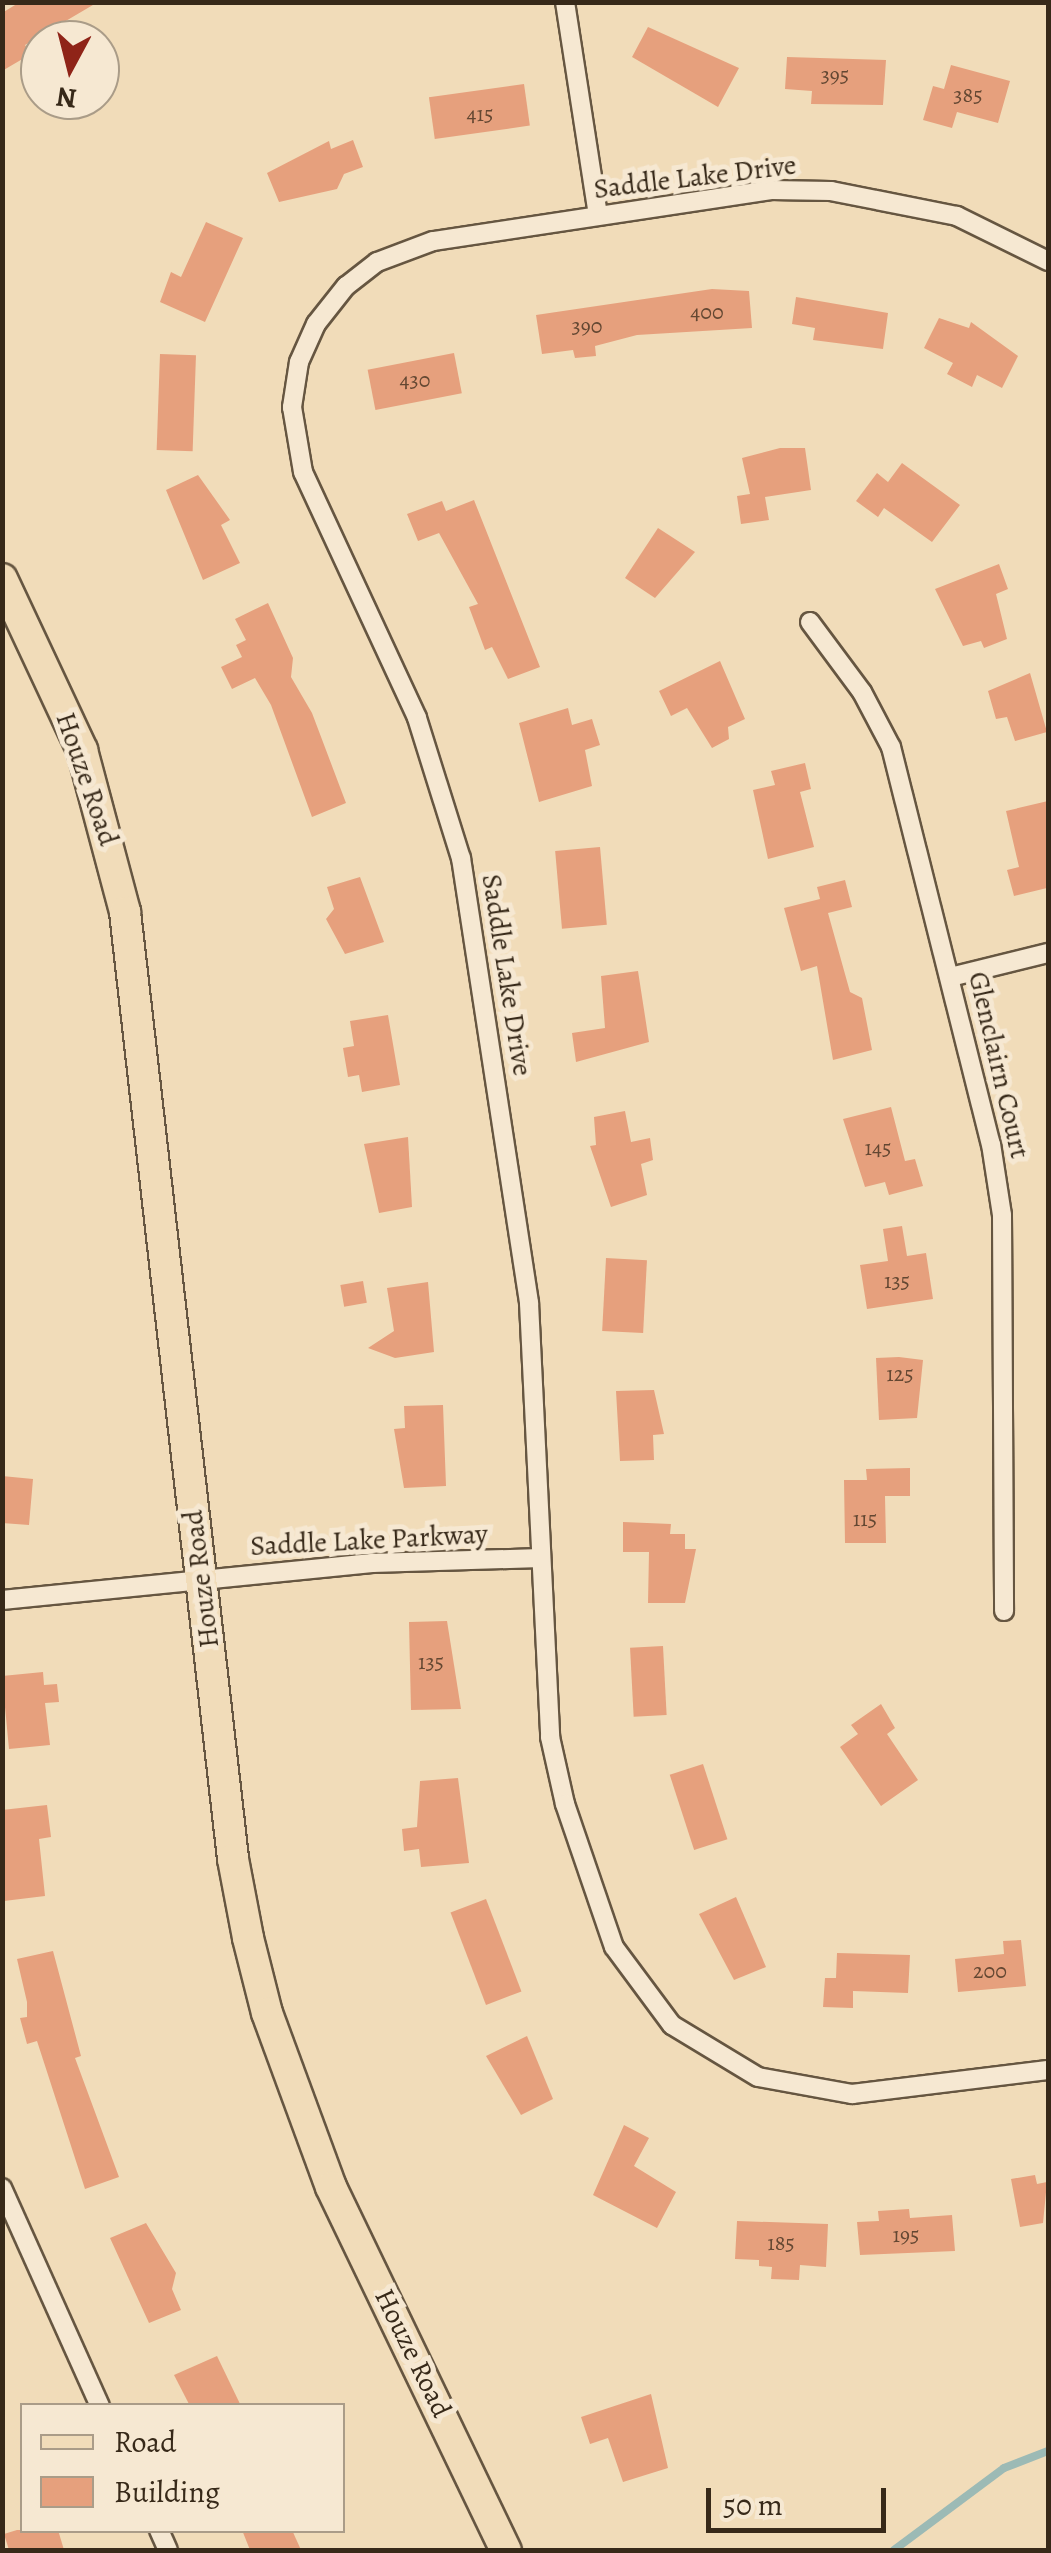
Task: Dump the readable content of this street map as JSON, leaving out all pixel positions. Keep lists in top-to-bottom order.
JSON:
{
  "streets": {
    "main road": ["Houze Road"],
    "street": ["Saddle Lake Drive", "Glenclairn Court", "Saddle Lake Parkway"]
  },
  "crossings": [
    ["Saddle Lake Drive", "Saddle Lake Parkway"],
    ["Houze Road", "Saddle Lake Parkway"]
  ],
  "house_numbers": [
    "395",
    "385",
    "415",
    "400",
    "390",
    "430",
    "145",
    "135",
    "125",
    "115",
    "135",
    "200",
    "195",
    "185"
  ],
  "legend": ["Road", "Building"],
  "scale_bar": "50 m",
  "north": "bottom"
}
